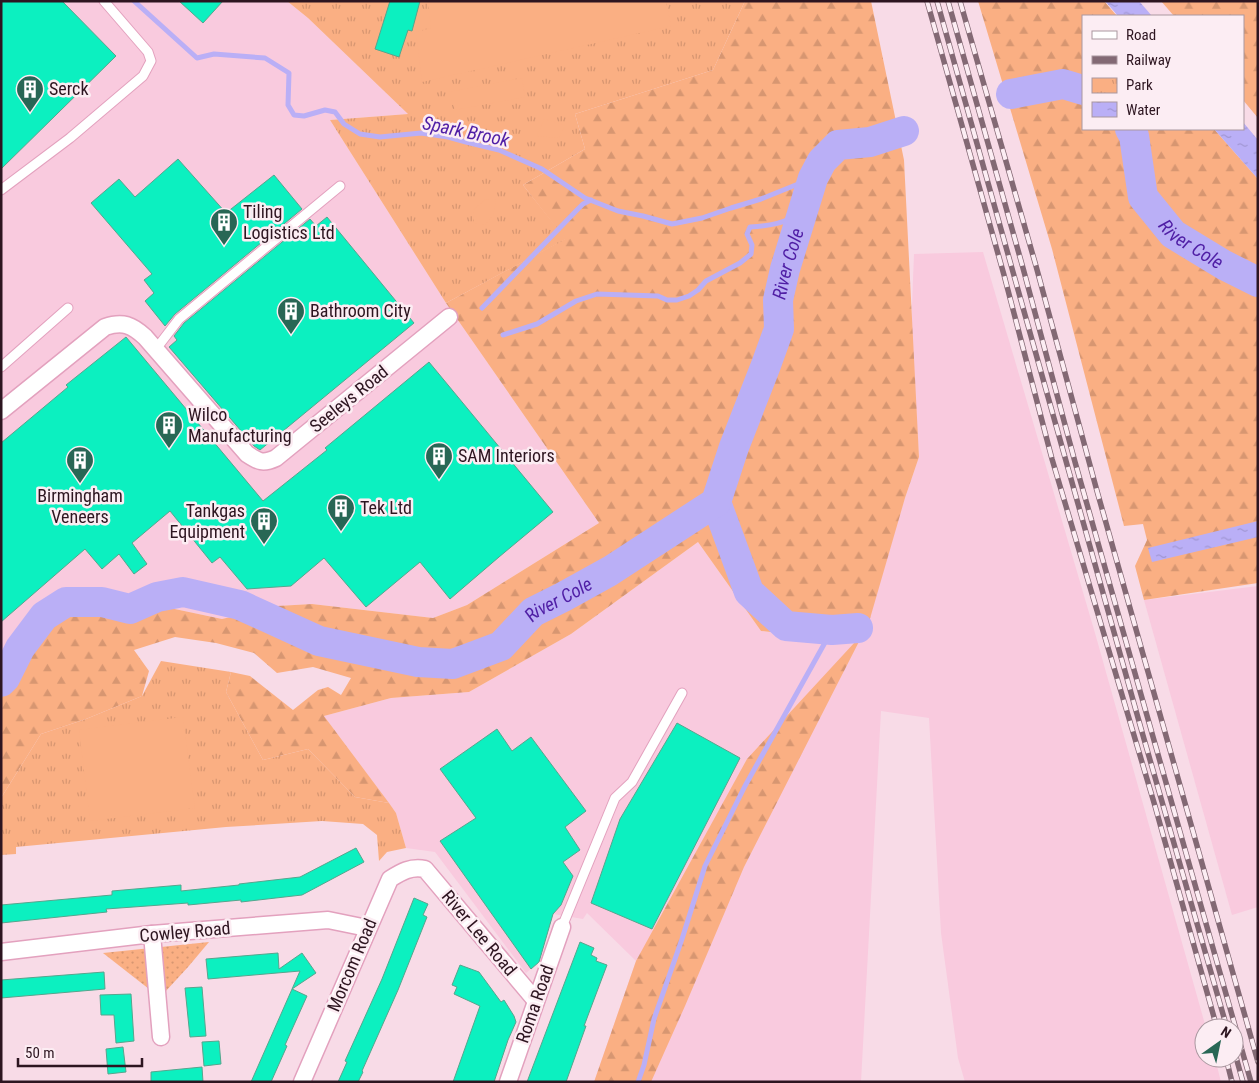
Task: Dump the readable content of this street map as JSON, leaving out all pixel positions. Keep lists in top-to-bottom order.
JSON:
{
  "streets": {
    "street": [
      "Seeleys Road",
      "Cowley Road",
      "River Lee Road",
      "Morcom Road",
      "Roma Road"
    ]
  },
  "crossings": [
    ["Cowley Road", "Morcom Road"],
    ["River Lee Road", "Morcom Road"],
    ["River Lee Road", "Roma Road"]
  ],
  "water": ["Spark Brook", "River Cole"],
  "places": {
    "building": [
      "Serck",
      "Tiling Logistics Ltd",
      "Bathroom City",
      "Wilco Manufacturing",
      "SAM Interiors",
      "Birmingham Veneers",
      "Tek Ltd",
      "Tankgas Equipment"
    ]
  },
  "legend": [
    "Road",
    "Railway",
    "Park",
    "Water"
  ],
  "scale_bar": "50 m",
  "north": "top right"
}
